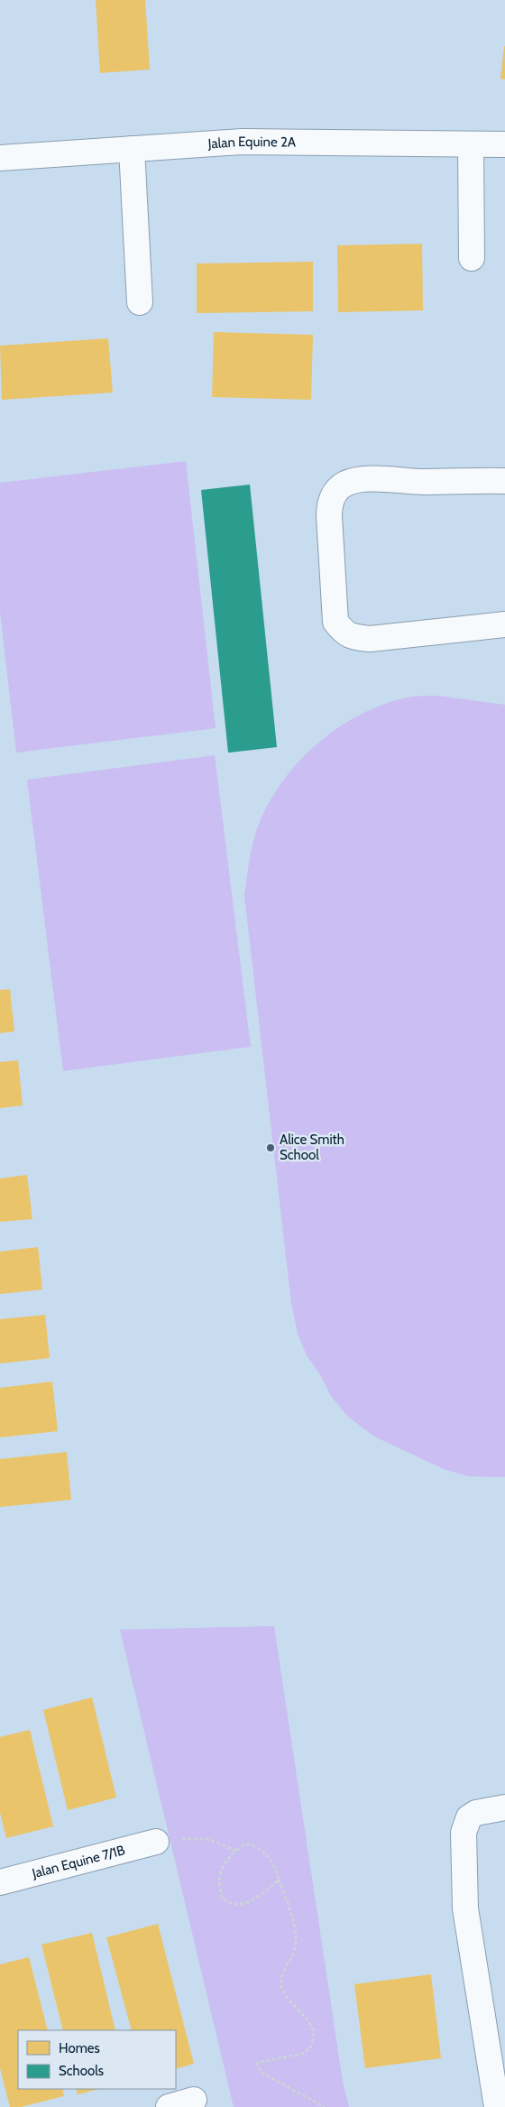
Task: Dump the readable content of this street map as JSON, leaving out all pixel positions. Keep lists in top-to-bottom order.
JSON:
{
  "streets": {
    "street": ["Jalan Equine 2A", "Jalan Equine 7/1B"]
  },
  "places": ["Alice Smith School"],
  "legend": ["Homes", "Schools"]
}
